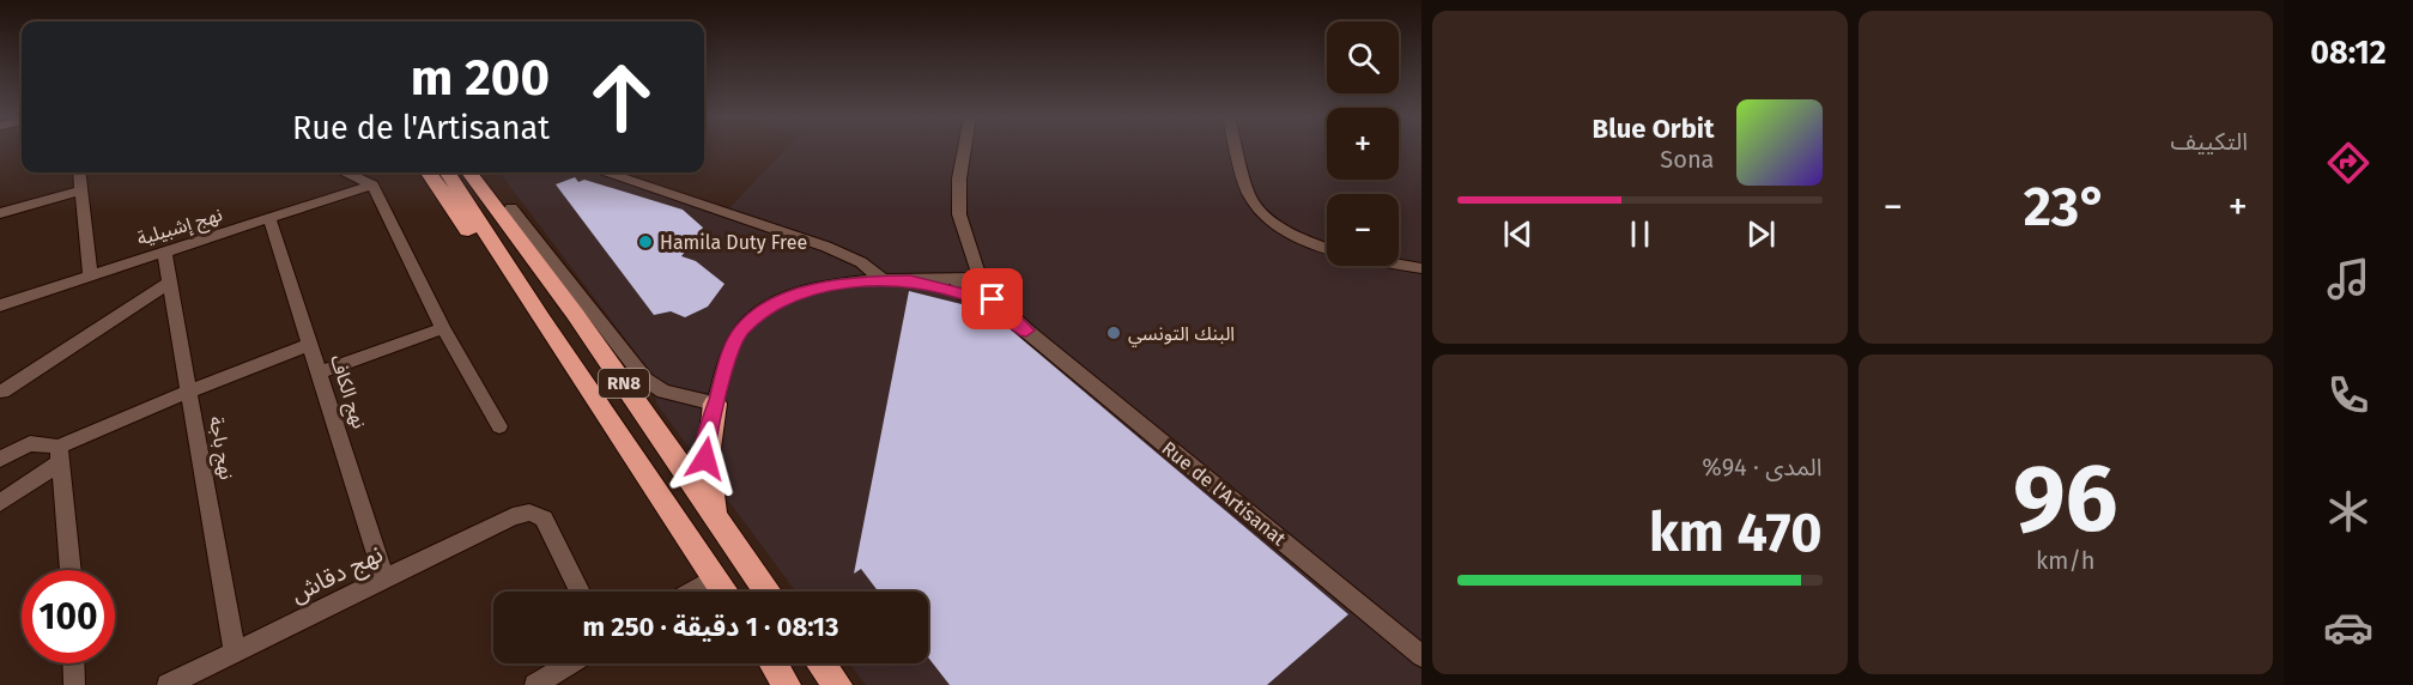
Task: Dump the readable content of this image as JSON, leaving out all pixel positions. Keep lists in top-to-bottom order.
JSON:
{
  "streets": {
    "highway": ["RN8"],
    "street": [
      "نهج إشبيلية",
      "نهج الكاف",
      "نهج باجة",
      "Rue de l'Artisanat",
      "نهج دقاش"
    ]
  },
  "crossings": [
    ["نهج إشبيلية", "نهج الكاف"],
    ["نهج إشبيلية", "نهج باجة"],
    ["نهج الكاف", "نهج دقاش"],
    ["نهج باجة", "نهج دقاش"]
  ],
  "places": ["Hamila Duty Free", "البنك التونسي"],
  "page": {
    "tabs": "08:12",
    "tile": [
      "التكييف",
      ["96", "km/h"],
      ["المدى · 94%", "470 km"]
    ],
    "map_buttons": ["+", "−"],
    "turn": ["200 m", "Rue de l'Artisanat"],
    "song": ["Blue Orbit", "Sona"],
    "heat": ["−", "23°", "+"],
    "limit": "100",
    "trip": "08:13 · 1 دقيقة · 250 m"
  }
}
